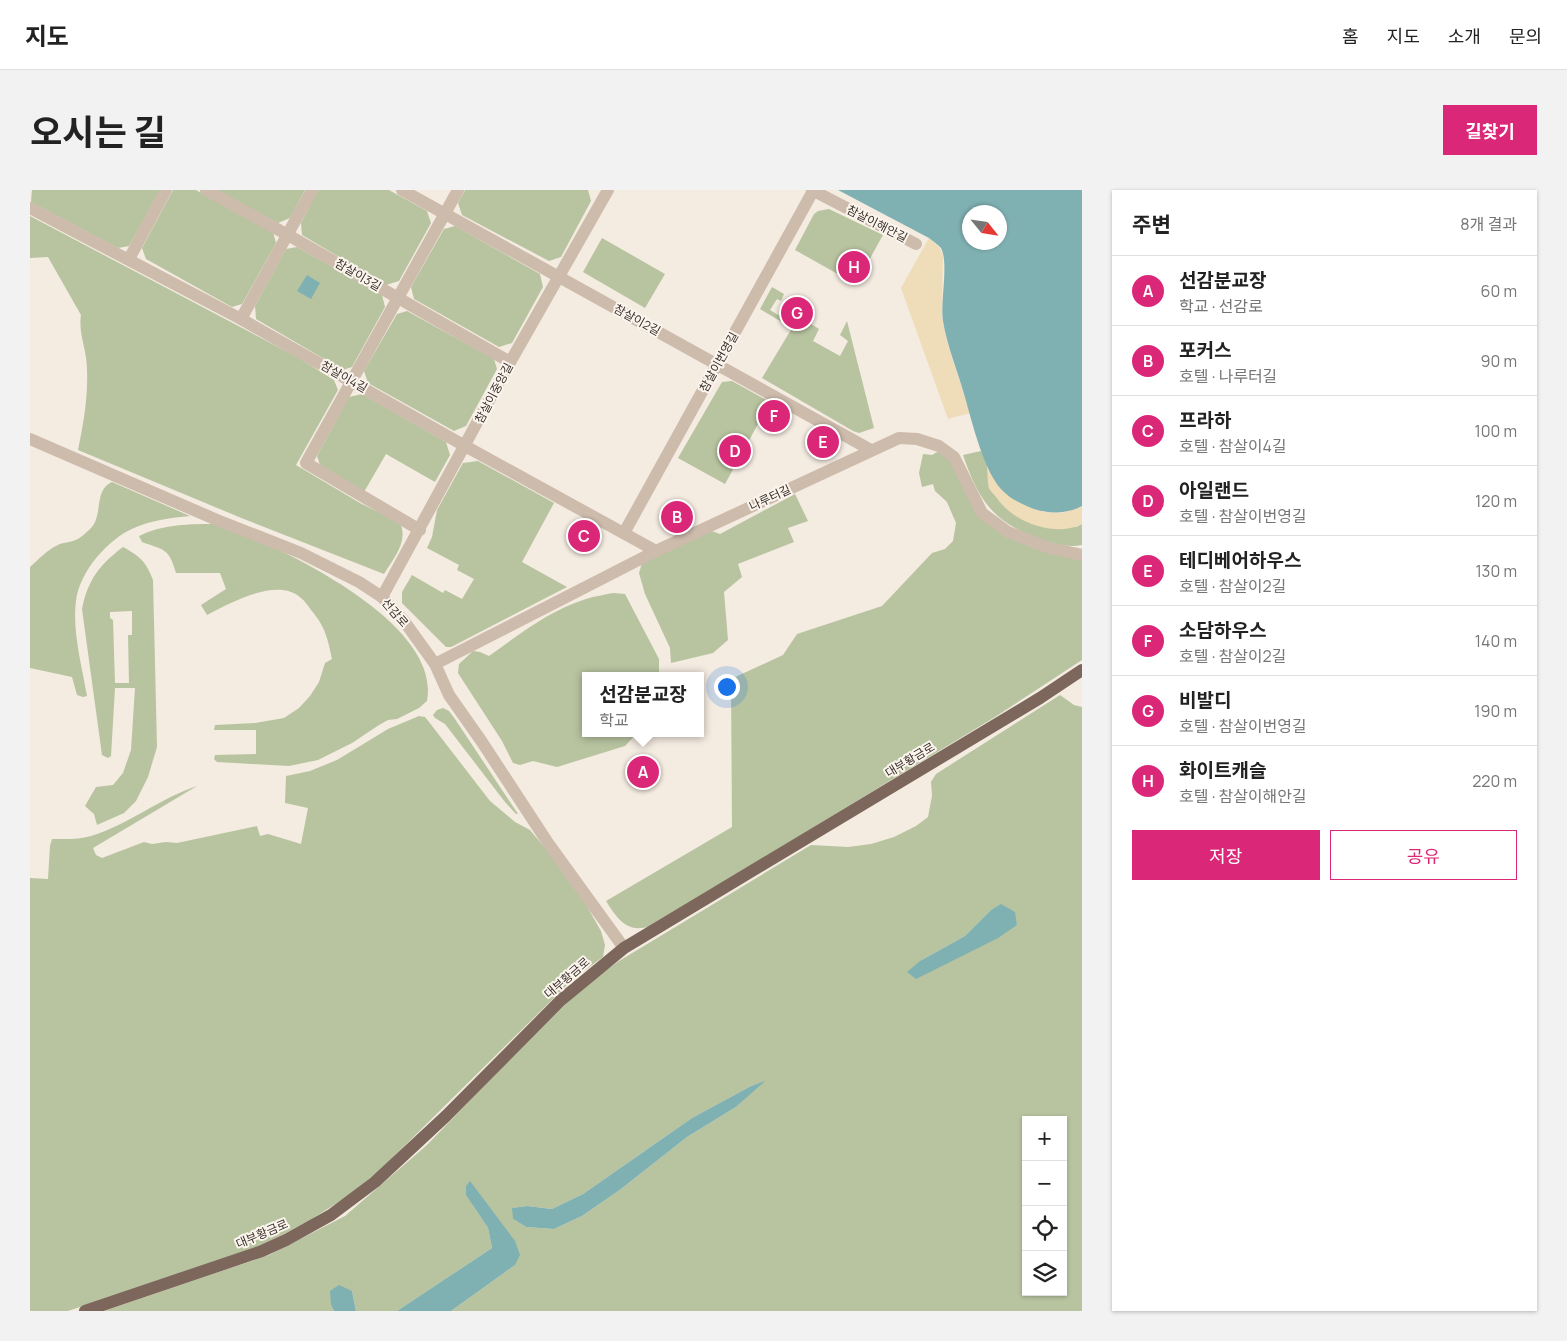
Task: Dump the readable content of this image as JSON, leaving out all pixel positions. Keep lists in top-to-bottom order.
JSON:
{
  "streets": {
    "main road": ["대부황금로"],
    "street": [
      "참살이해안길",
      "참살이3길",
      "참살이2길",
      "참살이번영길",
      "참살이4길",
      "참살이중앙길",
      "나루터길",
      "선감로"
    ]
  },
  "crossings": [
    ["참살이해안길", "참살이번영길"],
    ["참살이3길", "참살이중앙길"],
    ["참살이2길", "참살이번영길"],
    ["참살이2길", "참살이중앙길"],
    ["참살이2길", "나루터길"],
    ["참살이번영길", "참살이4길"],
    ["참살이4길", "참살이중앙길"],
    ["참살이4길", "나루터길"],
    ["참살이중앙길", "선감로"],
    ["나루터길", "선감로"],
    ["선감로", "대부황금로"]
  ],
  "north": "bottom right",
  "page": {
    "header": "지도",
    "nav": [
      "홈",
      "지도",
      "소개",
      "문의"
    ],
    "title": "오시는 길",
    "buttons": [
      "길찾기",
      ["저장", "공유"]
    ],
    "heading": ["주변", "8개 결과"],
    "pins": [
      "H",
      "G",
      "F",
      "E",
      "D",
      "B",
      "C",
      "A"
    ],
    "list": [
      {
        "mark": "A",
        "name": "선감분교장",
        "note": "학교 · 선감로",
        "value": "60 m"
      },
      {
        "mark": "B",
        "name": "포커스",
        "note": "호텔 · 나루터길",
        "value": "90 m"
      },
      {
        "mark": "C",
        "name": "프라하",
        "note": "호텔 · 참살이4길",
        "value": "100 m"
      },
      {
        "mark": "D",
        "name": "아일랜드",
        "note": "호텔 · 참살이번영길",
        "value": "120 m"
      },
      {
        "mark": "E",
        "name": "테디베어하우스",
        "note": "호텔 · 참살이2길",
        "value": "130 m"
      },
      {
        "mark": "F",
        "name": "소담하우스",
        "note": "호텔 · 참살이2길",
        "value": "140 m"
      },
      {
        "mark": "G",
        "name": "비발디",
        "note": "호텔 · 참살이번영길",
        "value": "190 m"
      },
      {
        "mark": "H",
        "name": "화이트캐슬",
        "note": "호텔 · 참살이해안길",
        "value": "220 m"
      }
    ],
    "popup": ["선감분교장", "학교"],
    "map_buttons": ["+", "−"]
  }
}
